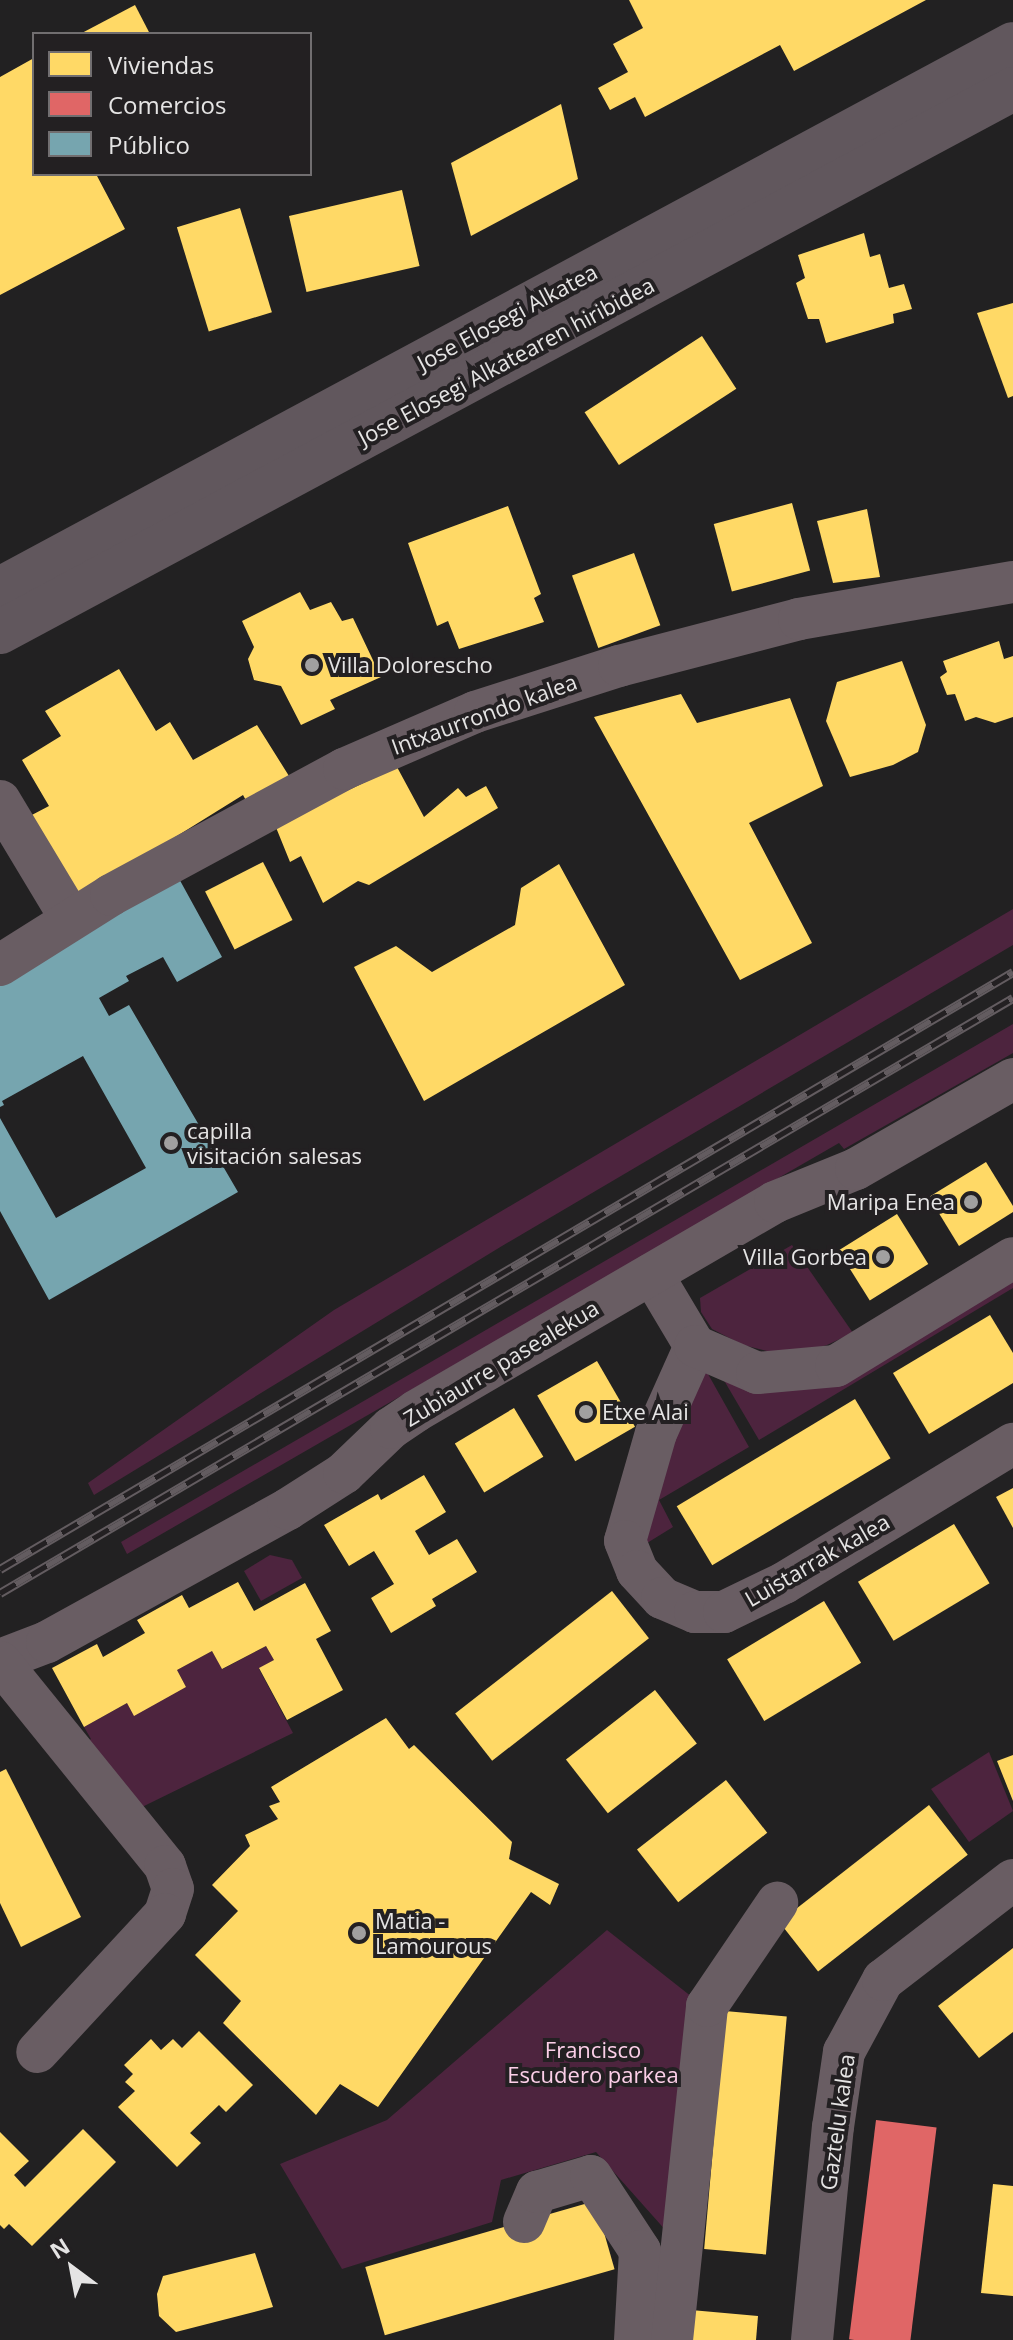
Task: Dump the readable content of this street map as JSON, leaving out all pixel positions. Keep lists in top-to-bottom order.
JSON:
{
  "streets": {
    "main road": ["Jose Elosegi Alkatea", "Jose Elosegi Alkatearen hiribidea"],
    "street": [
      "Intxaurrondo kalea",
      "Zubiaurre pasealekua",
      "Luistarrak kalea",
      "Gaztelu kalea"
    ]
  },
  "parks": ["Francisco Escudero parkea"],
  "places": [
    "Villa Dolorescho",
    "capilla visitación salesas",
    "Maripa Enea",
    "Villa Gorbea",
    "Etxe Alai",
    "Matia - Lamourous"
  ],
  "legend": ["Viviendas", "Comercios", "Público"],
  "north": "top left"
}
